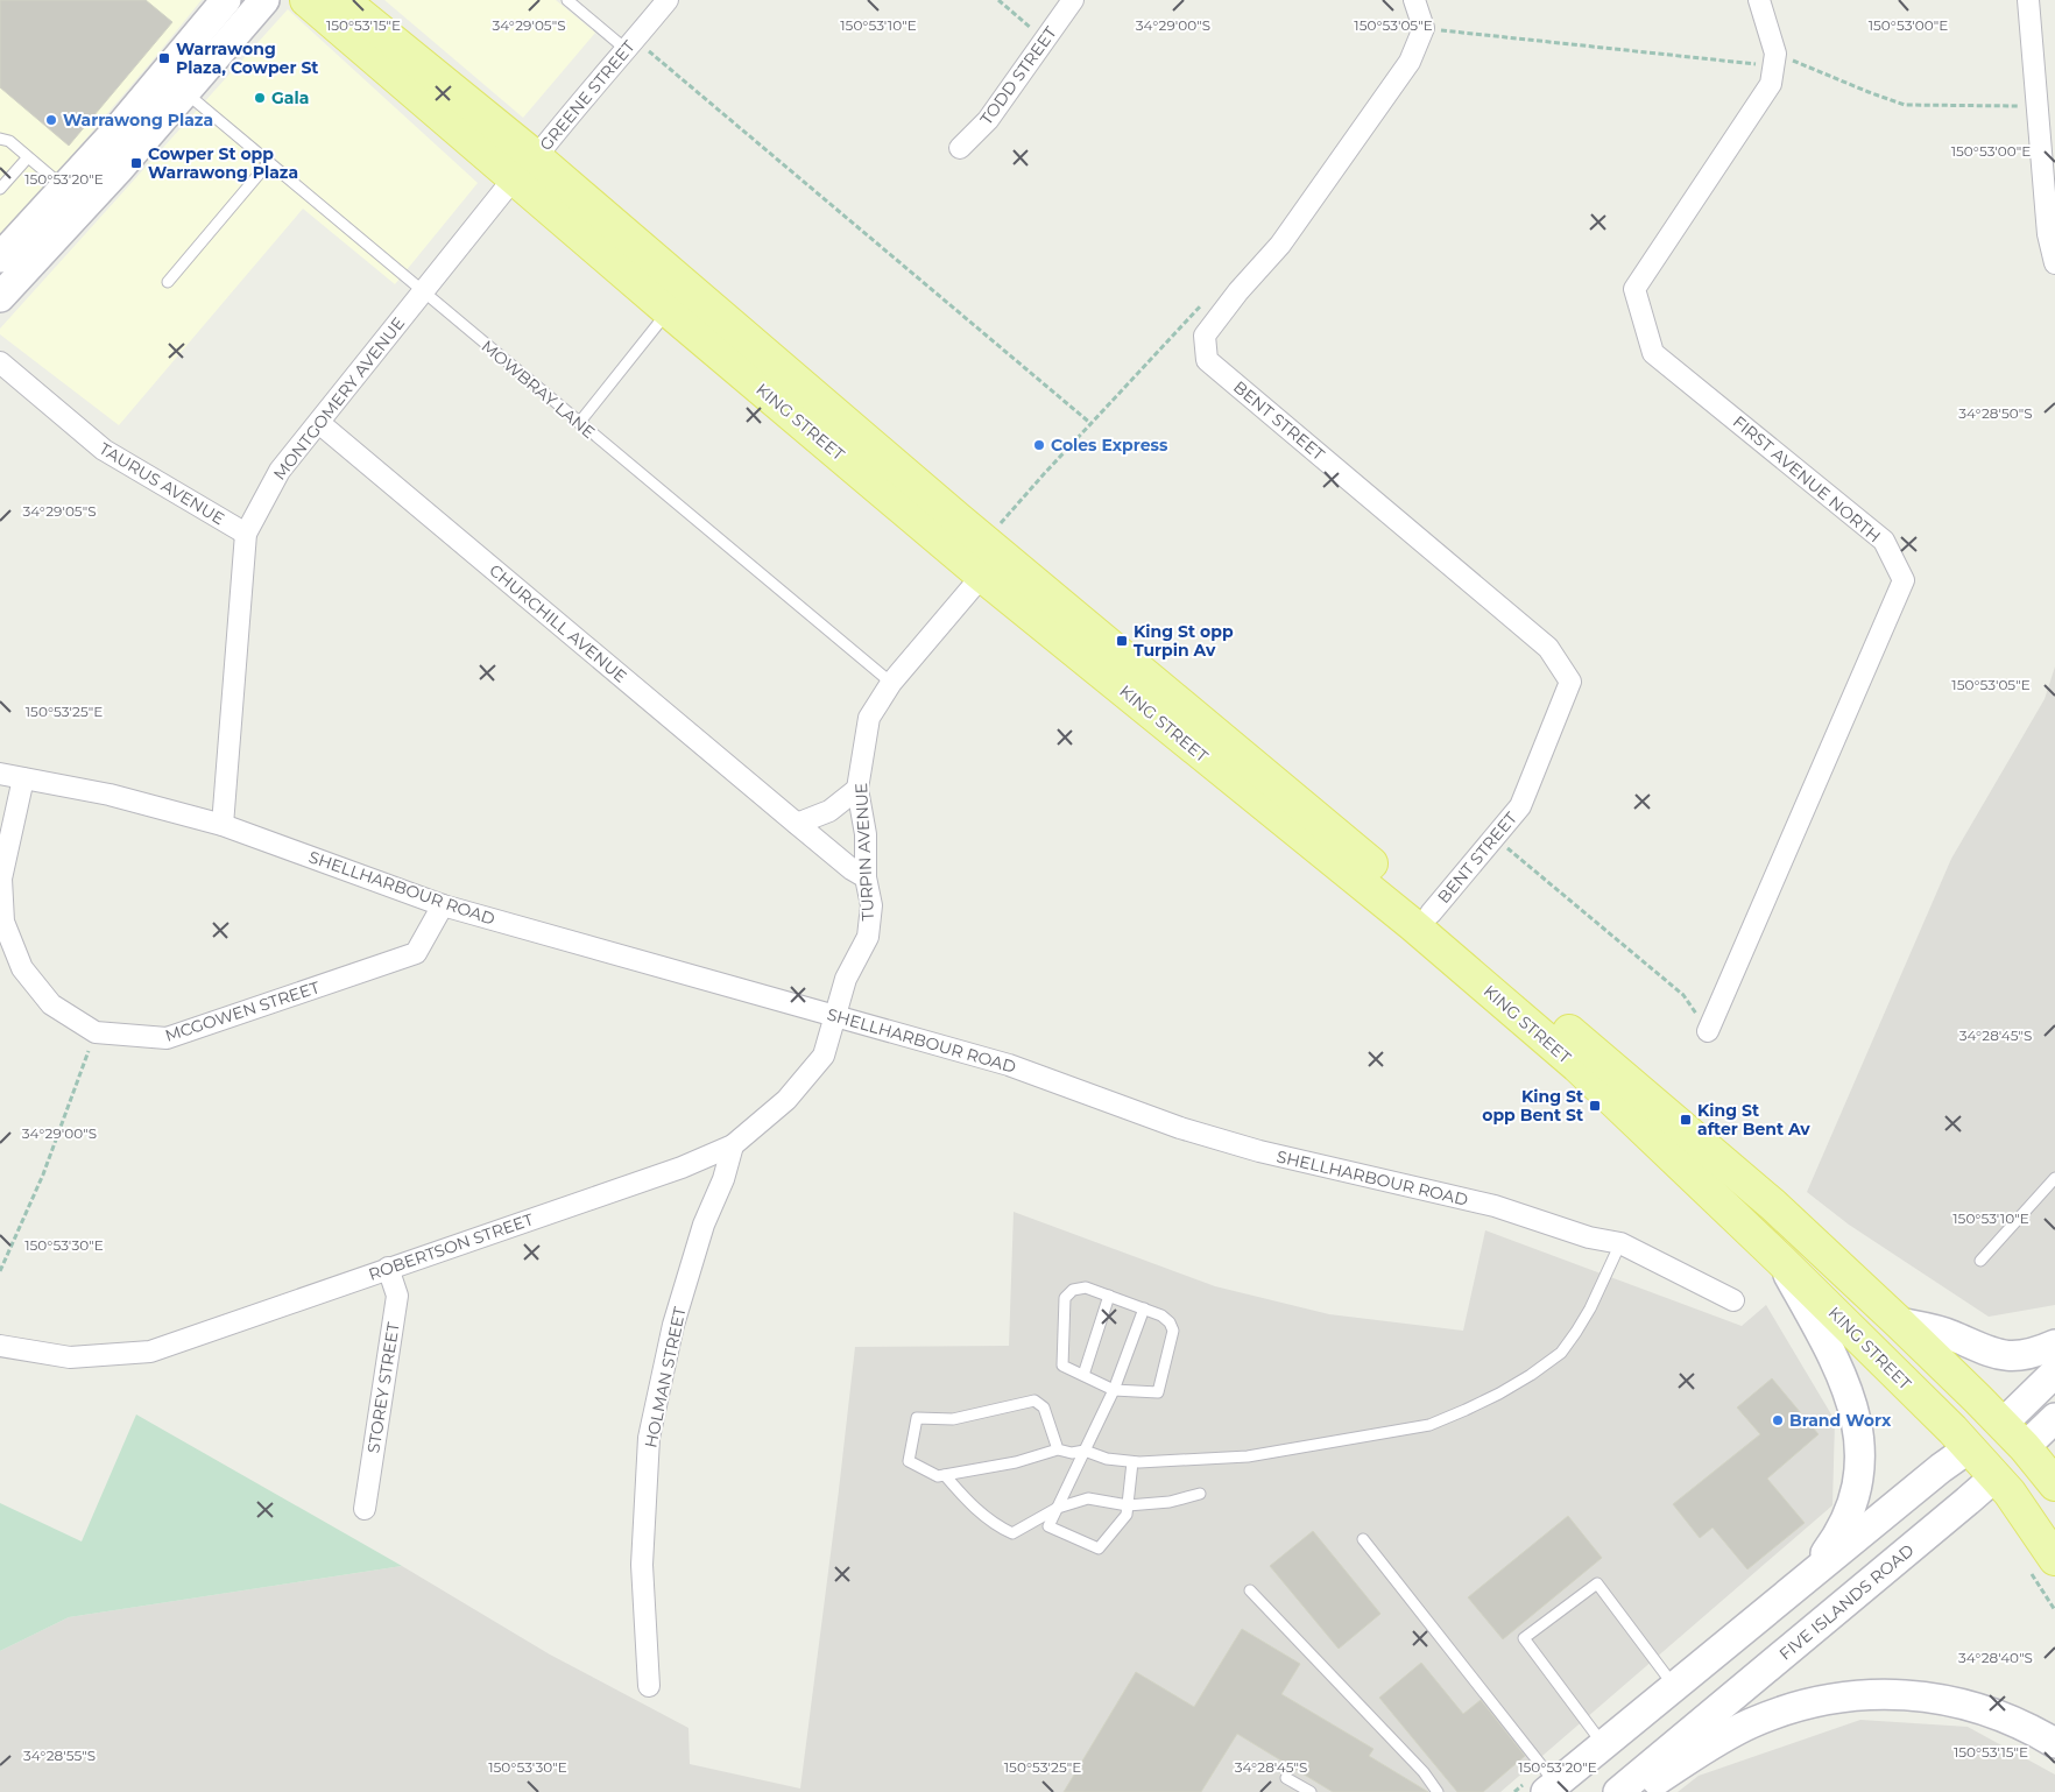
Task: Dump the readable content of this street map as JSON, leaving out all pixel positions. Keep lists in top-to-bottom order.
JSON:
{
  "streets": {
    "main road": ["KING STREET", "FIVE ISLANDS ROAD"],
    "street": [
      "TODD STREET",
      "GREENE STREET",
      "MONTGOMERY AVENUE",
      "BENT STREET",
      "FIRST AVENUE NORTH",
      "TAURUS AVENUE",
      "CHURCHILL AVENUE",
      "TURPIN AVENUE",
      "SHELLHARBOUR ROAD",
      "MCGOWEN STREET",
      "ROBERTSON STREET",
      "HOLMAN STREET",
      "STOREY STREET"
    ],
    "lane": ["MOWBRAY LANE"]
  },
  "crossings": [
    ["GREENE STREET", "MONTGOMERY AVENUE"],
    ["GREENE STREET", "KING STREET"],
    ["MOWBRAY LANE", "MONTGOMERY AVENUE"],
    ["MOWBRAY LANE", "TURPIN AVENUE"],
    ["MONTGOMERY AVENUE", "KING STREET"],
    ["MONTGOMERY AVENUE", "TAURUS AVENUE"],
    ["MONTGOMERY AVENUE", "CHURCHILL AVENUE"],
    ["MONTGOMERY AVENUE", "SHELLHARBOUR ROAD"],
    ["BENT STREET", "KING STREET"],
    ["KING STREET", "TURPIN AVENUE"],
    ["KING STREET", "FIVE ISLANDS ROAD"],
    ["CHURCHILL AVENUE", "TURPIN AVENUE"],
    ["TURPIN AVENUE", "SHELLHARBOUR ROAD"],
    ["TURPIN AVENUE", "ROBERTSON STREET"],
    ["SHELLHARBOUR ROAD", "MCGOWEN STREET"],
    ["SHELLHARBOUR ROAD", "ROBERTSON STREET"],
    ["ROBERTSON STREET", "HOLMAN STREET"],
    ["ROBERTSON STREET", "STOREY STREET"]
  ],
  "places": {
    "transit": [
      "Warrawong Plaza, Cowper St",
      "Cowper St opp Warrawong Plaza",
      "King St opp Turpin Av",
      "King St opp Bent St",
      "King St after Bent Av"
    ],
    "other": [
      "Gala",
      "Warrawong Plaza",
      "Coles Express",
      "Brand Worx"
    ]
  },
  "coordinates": [
    "34°29'05\"S",
    "34°29'00\"S",
    "150°53'15\"E",
    "150°53'10\"E",
    "150°53'05\"E",
    "150°53'00\"E",
    "150°53'20\"E",
    "34°28'50\"S",
    "150°53'25\"E",
    "34°28'45\"S",
    "150°53'30\"E",
    "34°28'40\"S",
    "34°28'55\"S"
  ]
}
